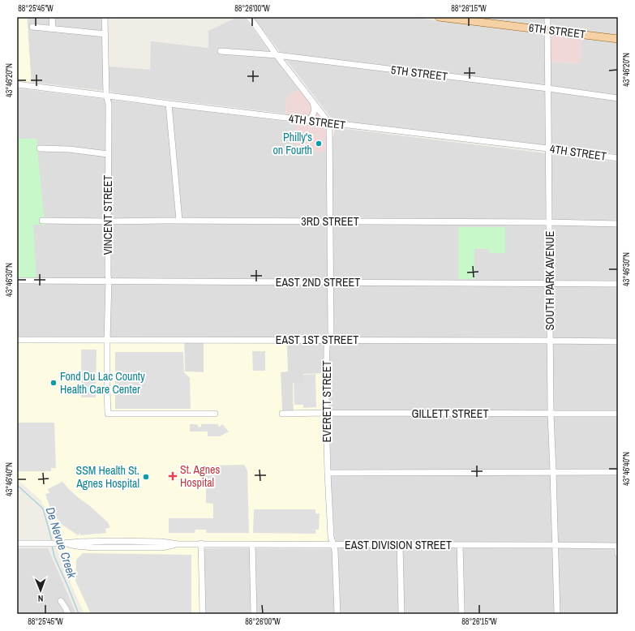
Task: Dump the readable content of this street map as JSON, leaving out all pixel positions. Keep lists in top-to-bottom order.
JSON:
{
  "streets": {
    "main road": ["6TH STREET"],
    "street": [
      "5TH STREET",
      "4TH STREET",
      "VINCENT STREET",
      "3RD STREET",
      "SOUTH PARK AVENUE",
      "EAST 2ND STREET",
      "EAST 1ST STREET",
      "EVERETT STREET",
      "GILLETT STREET",
      "EAST DIVISION STREET"
    ]
  },
  "crossings": [
    ["6TH STREET", "SOUTH PARK AVENUE"],
    ["5TH STREET", "SOUTH PARK AVENUE"],
    ["4TH STREET", "VINCENT STREET"],
    ["4TH STREET", "SOUTH PARK AVENUE"],
    ["4TH STREET", "EVERETT STREET"],
    ["VINCENT STREET", "3RD STREET"],
    ["VINCENT STREET", "EAST 2ND STREET"],
    ["VINCENT STREET", "EAST 1ST STREET"],
    ["3RD STREET", "SOUTH PARK AVENUE"],
    ["3RD STREET", "EVERETT STREET"],
    ["SOUTH PARK AVENUE", "EAST 2ND STREET"],
    ["SOUTH PARK AVENUE", "EAST 1ST STREET"],
    ["SOUTH PARK AVENUE", "GILLETT STREET"],
    ["SOUTH PARK AVENUE", "EAST DIVISION STREET"],
    ["EAST 2ND STREET", "EVERETT STREET"],
    ["EAST 1ST STREET", "EVERETT STREET"],
    ["EVERETT STREET", "GILLETT STREET"],
    ["EVERETT STREET", "EAST DIVISION STREET"]
  ],
  "water": ["De Nevue Creek"],
  "places": {
    "other": ["Philly's on Fourth", "Fond Du Lac County Health Care Center", "SSM Health St. Agnes Hospital"],
    "health": ["St. Agnes Hospital"]
  },
  "north": "bottom",
  "coordinates": [
    "88°25'45\"W",
    "88°26'00\"W",
    "88°26'15\"W",
    "43°46'20\"N",
    "43°46'30\"N",
    "43°46'40\"N"
  ]
}
